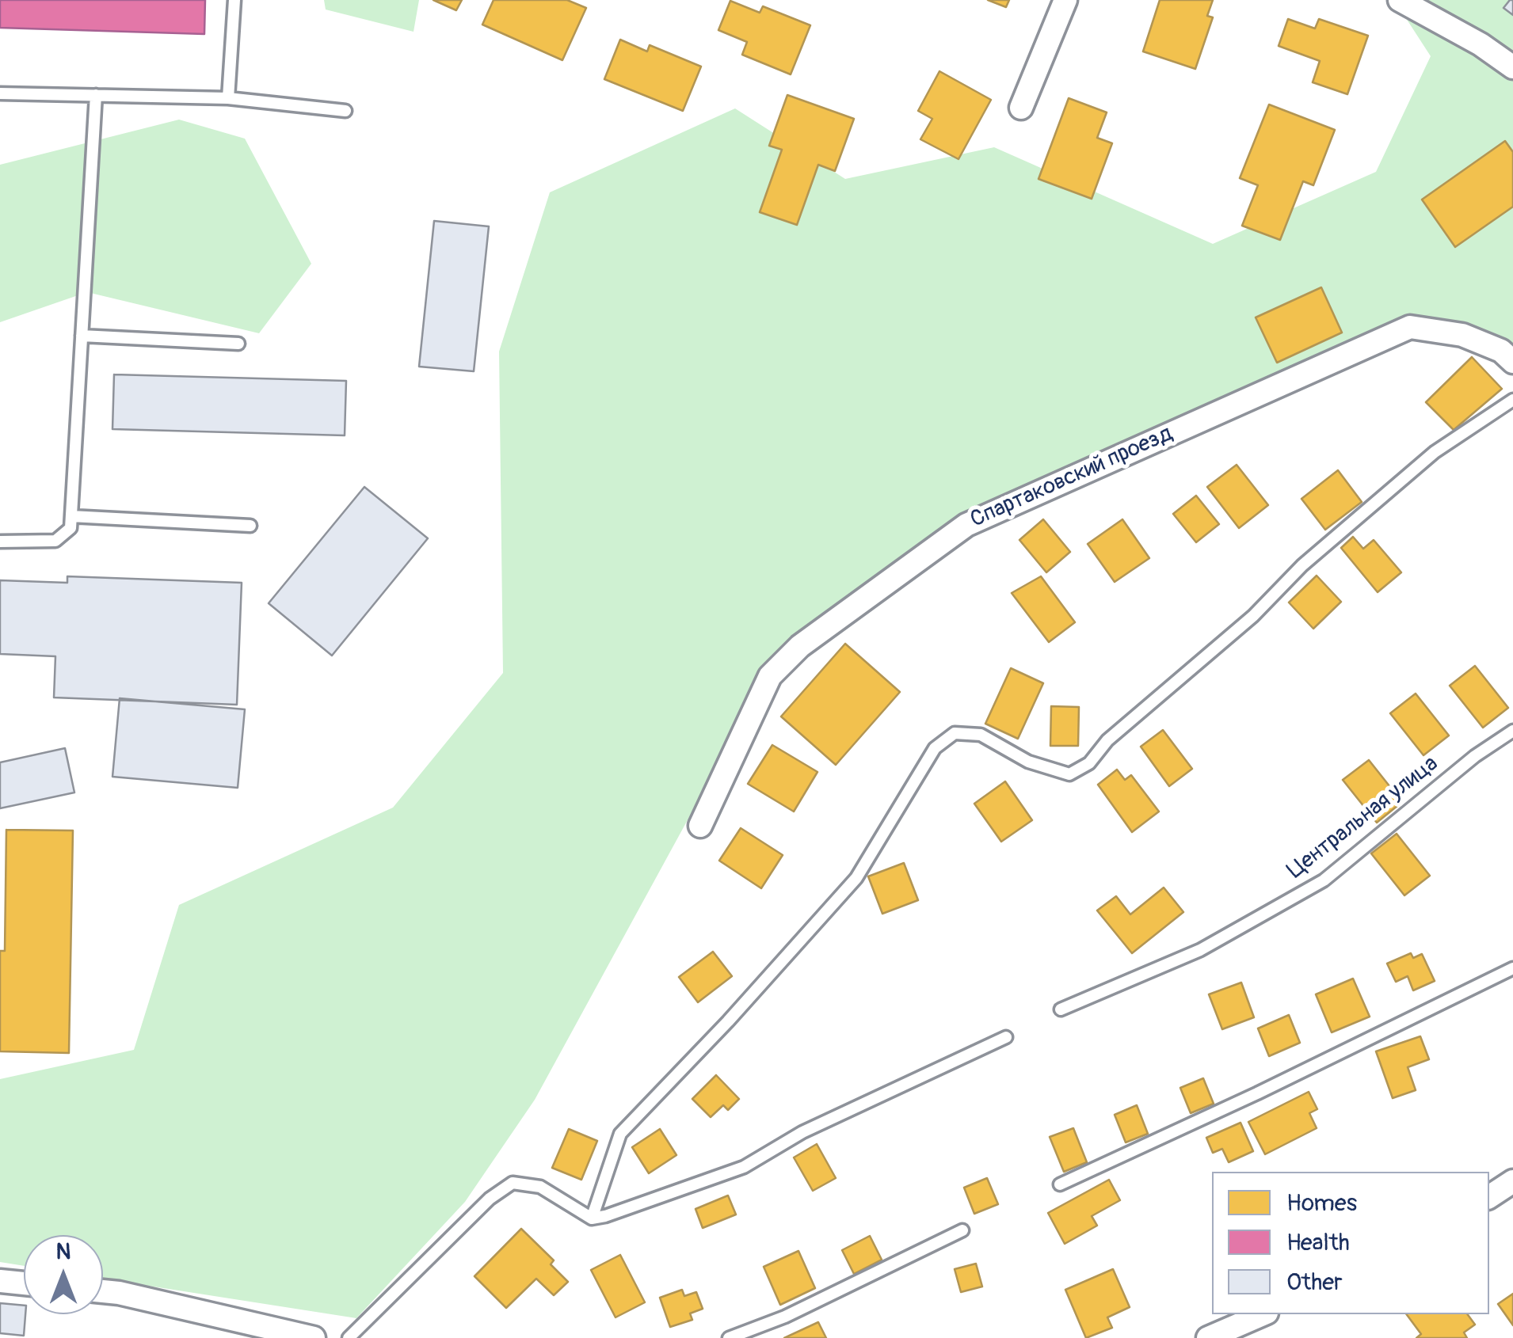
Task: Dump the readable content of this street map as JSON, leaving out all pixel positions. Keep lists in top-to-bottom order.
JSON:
{
  "streets": {
    "street": ["Спартаковский проезд"],
    "lane": ["Центральная улица"]
  },
  "legend": ["Homes", "Health", "Other"],
  "north": "top"
}
